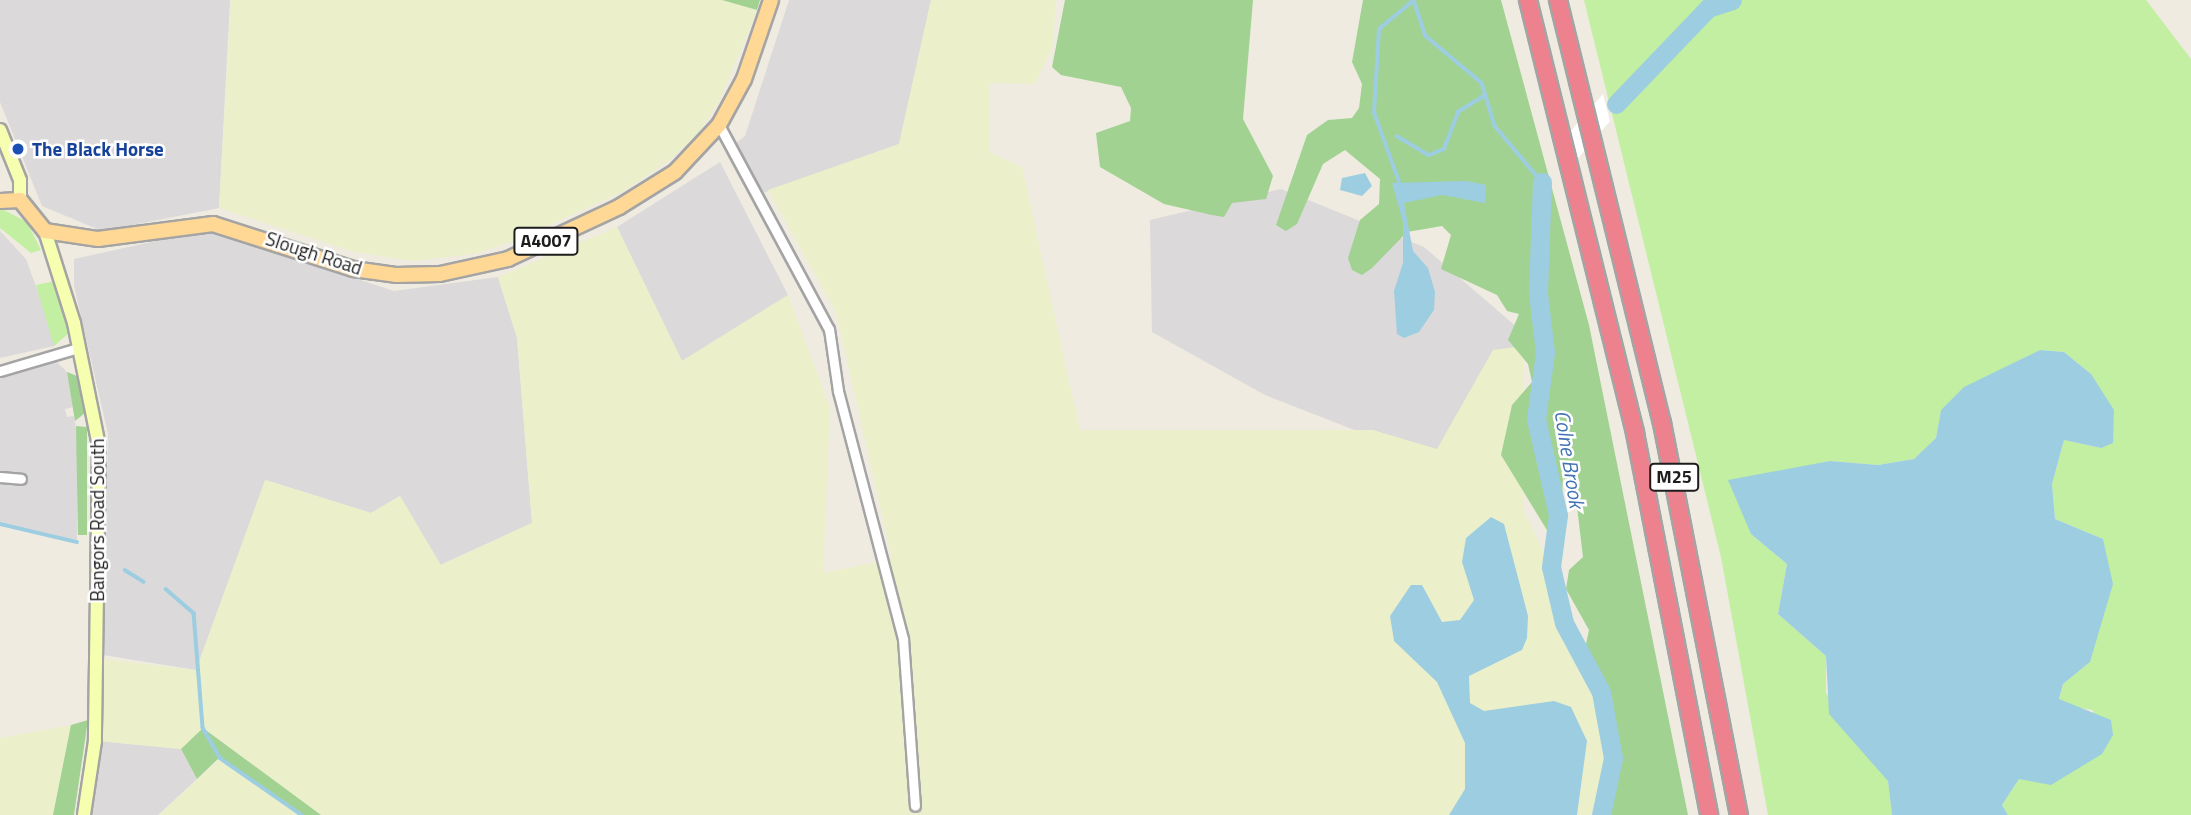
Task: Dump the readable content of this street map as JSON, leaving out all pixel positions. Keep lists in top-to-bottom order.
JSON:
{
  "streets": {
    "highway": ["M25"],
    "main road": ["A4007", "Slough Road"],
    "street": ["Bangors Road South"]
  },
  "crossings": [
    ["Slough Road", "Bangors Road South"]
  ],
  "water": ["Colne Brook"],
  "places": ["The Black Horse"]
}
